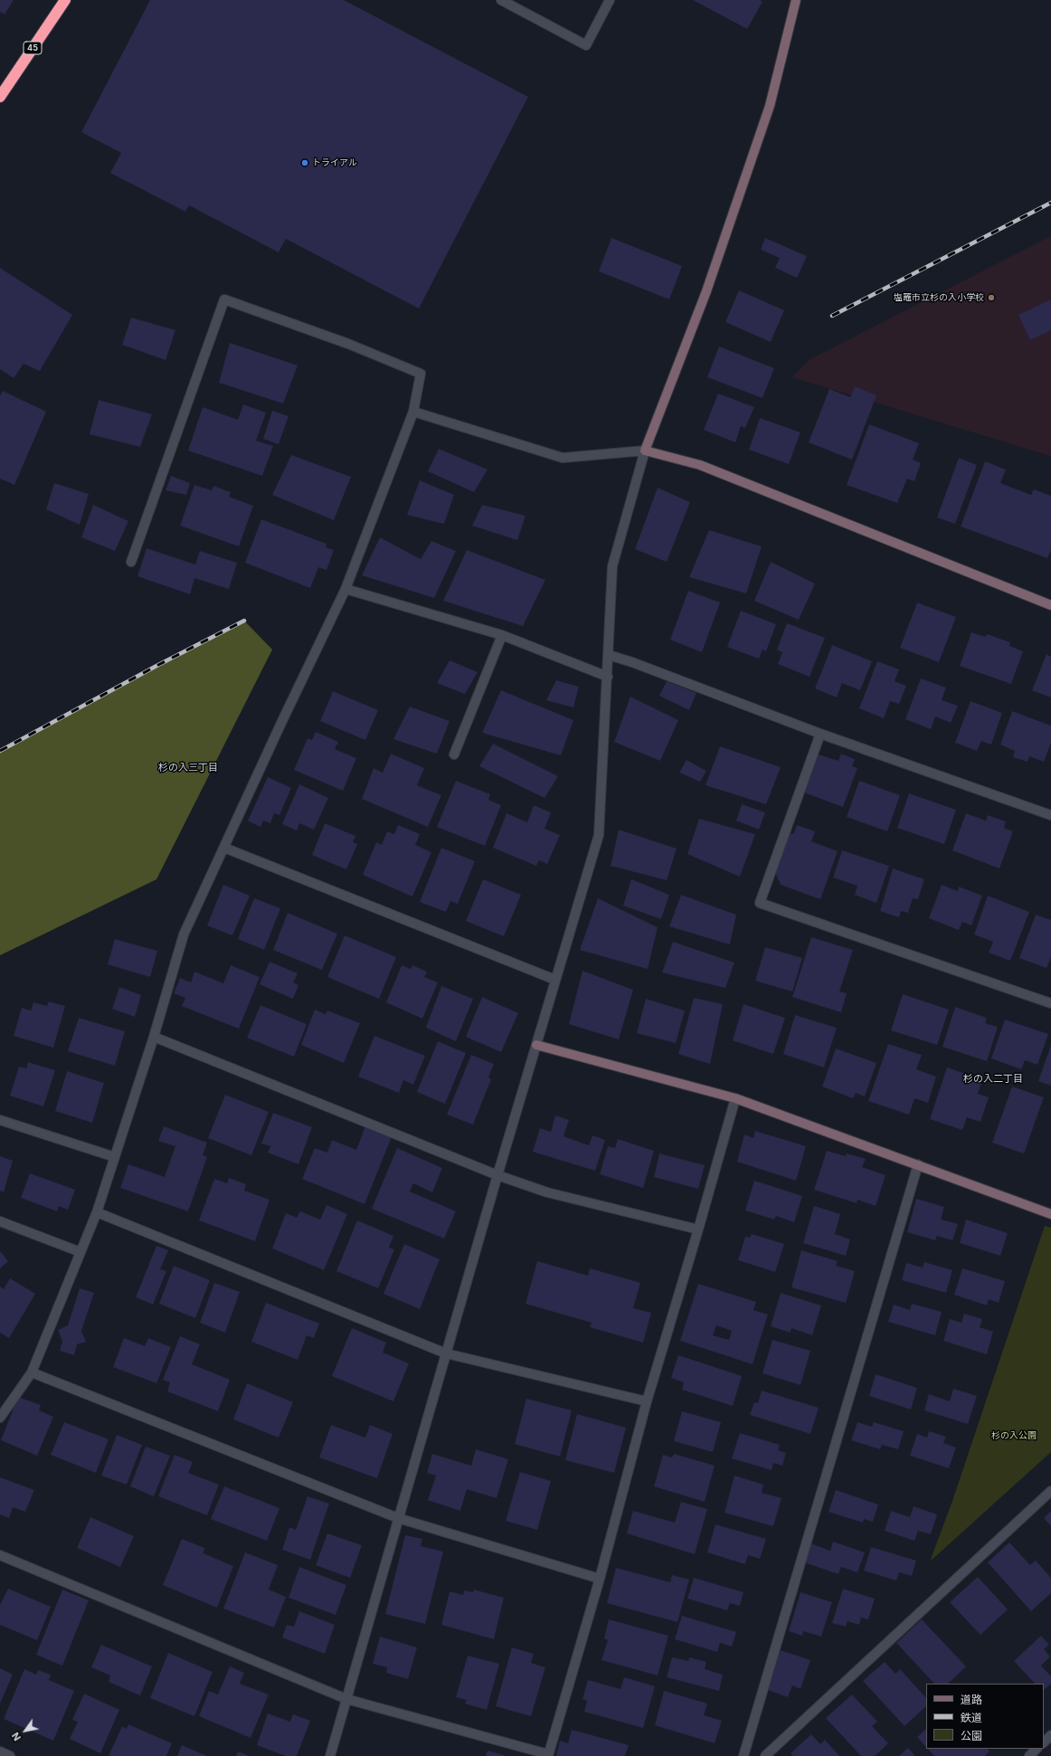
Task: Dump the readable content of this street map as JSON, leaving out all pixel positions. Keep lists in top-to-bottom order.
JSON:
{
  "streets": {
    "highway": ["45"]
  },
  "districts": ["杉の入三丁目", "杉の入二丁目"],
  "parks": ["杉の入公園"],
  "places": ["トライアル", "塩竈市立杉の入小学校"],
  "legend": ["道路", "鉄道", "公園"],
  "north": "bottom left"
}
